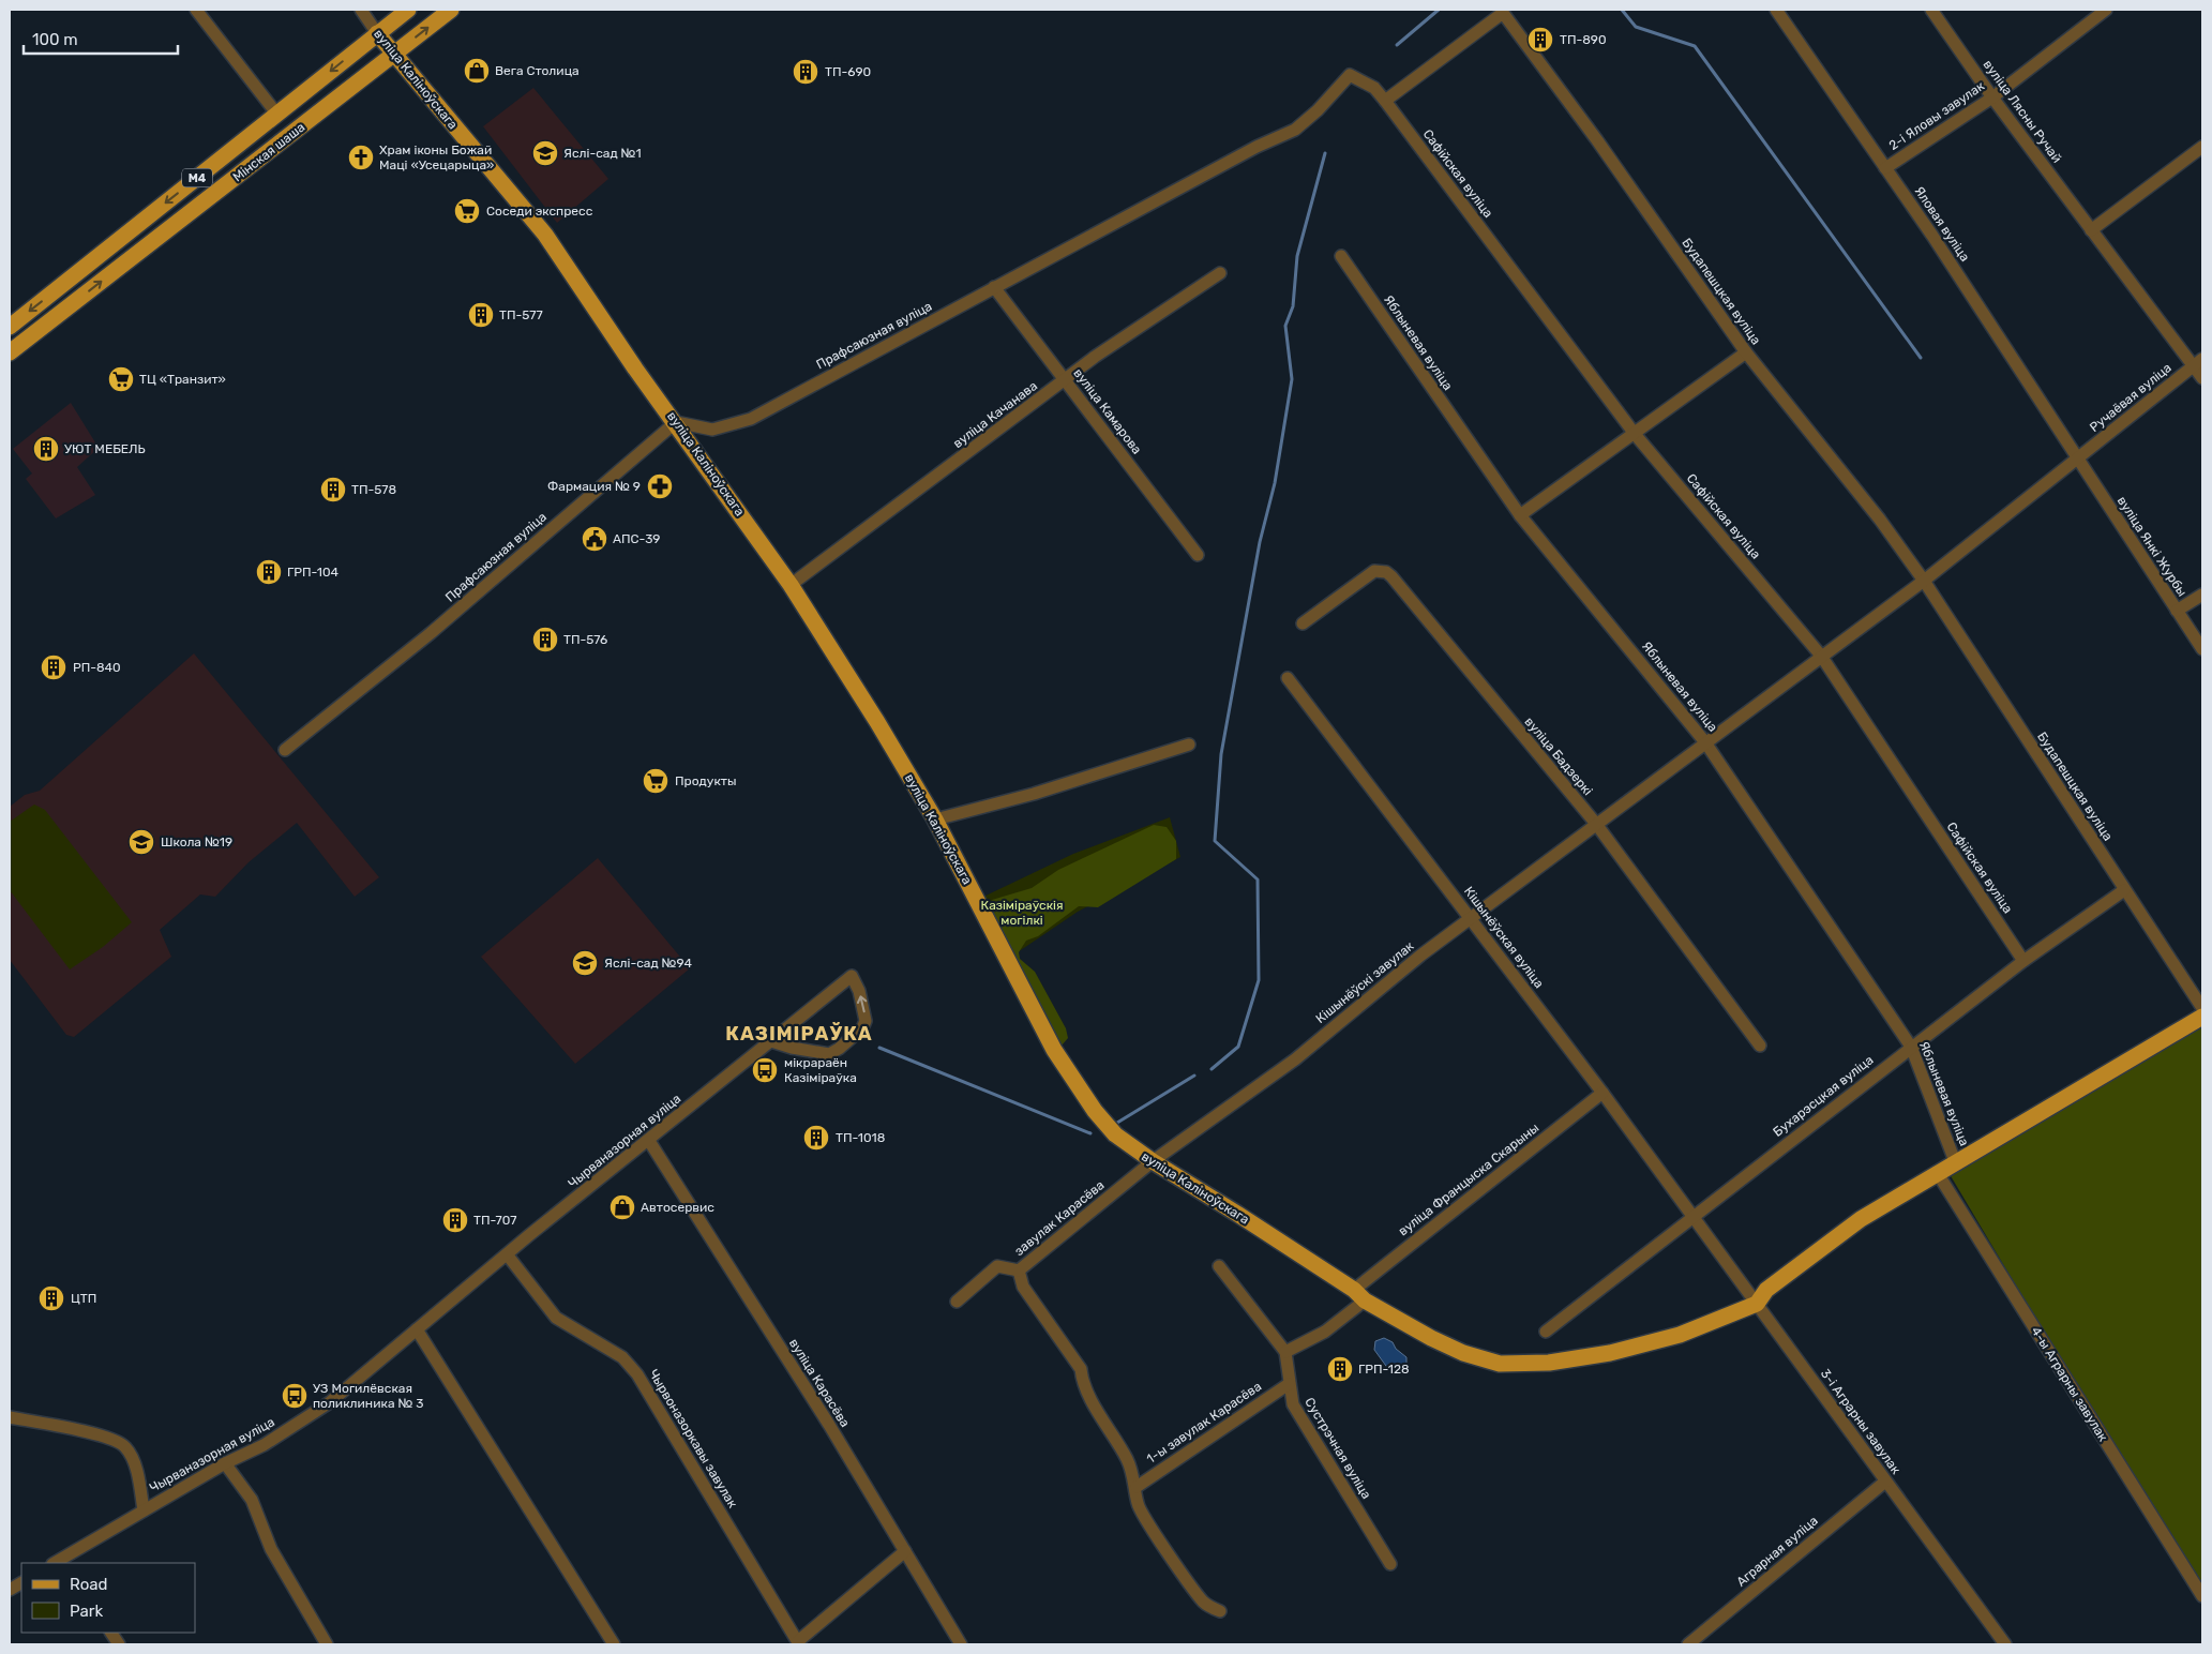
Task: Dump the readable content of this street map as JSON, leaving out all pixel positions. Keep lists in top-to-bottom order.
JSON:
{
  "streets": {
    "main road": ["вуліца Каліноўскага", "Мінская шаша", "М4"],
    "street": [
      "вуліца Лясны Ручай",
      "2-і Яловы завулак",
      "Сафійская вуліца",
      "Яловая вуліца",
      "Будапешцкая вуліца",
      "Прафсаюзная вуліца",
      "Яблыневая вуліца",
      "Ручаёвая вуліца",
      "вуліца Камарова",
      "вуліца Качанава",
      "вуліца Янкі Журбы",
      "вуліца Бадзеркі",
      "Кішынёўская вуліца",
      "Кішынёўскі завулак",
      "Бухарэсцкая вуліца",
      "Чырваназорная вуліца",
      "вуліца Францыска Скарыны",
      "завулак Карасёва",
      "вуліца Карасёва",
      "4-ы Аграрны завулак",
      "3-і Аграрны завулак",
      "1-ы завулак Карасёва",
      "Чырвоназоркавы завулак",
      "Сустрэчная вуліца",
      "Аграрная вуліца"
    ]
  },
  "crossings": [
    ["вуліца Каліноўскага", "Мінская шаша"],
    ["вуліца Каліноўскага", "Прафсаюзная вуліца"],
    ["вуліца Каліноўскага", "вуліца Качанава"],
    ["вуліца Каліноўскага", "Кішынёўскі завулак"],
    ["вуліца Каліноўскага", "вуліца Францыска Скарыны"],
    ["вуліца Каліноўскага", "завулак Карасёва"],
    ["вуліца Каліноўскага", "3-і Аграрны завулак"],
    ["вуліца Лясны Ручай", "2-і Яловы завулак"],
    ["вуліца Лясны Ручай", "Ручаёвая вуліца"],
    ["2-і Яловы завулак", "Яловая вуліца"],
    ["Сафійская вуліца", "Будапешцкая вуліца"],
    ["Сафійская вуліца", "Прафсаюзная вуліца"],
    ["Сафійская вуліца", "Бухарэсцкая вуліца"],
    ["Яловая вуліца", "Ручаёвая вуліца"],
    ["Яловая вуліца", "вуліца Янкі Журбы"],
    ["Будапешцкая вуліца", "Прафсаюзная вуліца"],
    ["Будапешцкая вуліца", "Ручаёвая вуліца"],
    ["Будапешцкая вуліца", "Бухарэсцкая вуліца"],
    ["Прафсаюзная вуліца", "вуліца Камарова"],
    ["Яблыневая вуліца", "Бухарэсцкая вуліца"],
    ["Ручаёвая вуліца", "вуліца Янкі Журбы"],
    ["вуліца Камарова", "вуліца Качанава"],
    ["вуліца Бадзеркі", "Кішынёўскі завулак"],
    ["Кішынёўская вуліца", "Кішынёўскі завулак"],
    ["Кішынёўская вуліца", "Бухарэсцкая вуліца"],
    ["Кішынёўская вуліца", "вуліца Францыска Скарыны"],
    ["Кішынёўская вуліца", "3-і Аграрны завулак"],
    ["Кішынёўскі завулак", "завулак Карасёва"],
    ["Бухарэсцкая вуліца", "3-і Аграрны завулак"],
    ["Чырваназорная вуліца", "вуліца Карасёва"],
    ["Чырваназорная вуліца", "Чырвоназоркавы завулак"],
    ["вуліца Францыска Скарыны", "Сустрэчная вуліца"],
    ["завулак Карасёва", "1-ы завулак Карасёва"],
    ["3-і Аграрны завулак", "Аграрная вуліца"],
    ["1-ы завулак Карасёва", "Сустрэчная вуліца"]
  ],
  "districts": ["КАЗІМІРАЎКА"],
  "parks": ["Казіміраўскія могілкі"],
  "places": {
    "building": [
      "ТП-890",
      "ТП-690",
      "ТП-577",
      "УЮТ МЕБЕЛЬ",
      "ТП-578",
      "ГРП-104",
      "ТП-576",
      "РП-840",
      "ТП-1018",
      "ТП-707",
      "ЦТП",
      "ГРП-128"
    ],
    "shop": ["Вега Столица", "Автосервис"],
    "school or university": ["Яслі-сад №1", "Школа №19", "Яслі-сад №94"],
    "church": ["Храм іконы Божай Маці «Усецарыца»"],
    "supermarket": ["Соседи экспресс", "ТЦ «Транзит»", "Продукты"],
    "pharmacy": ["Фармация № 9"],
    "public building": ["АПС-39"],
    "bus stop": ["мікрараён Казіміраўка", "УЗ Могилёвская поликлиника № 3"]
  },
  "legend": ["Road", "Park"],
  "scale_bar": "100 m"
}
